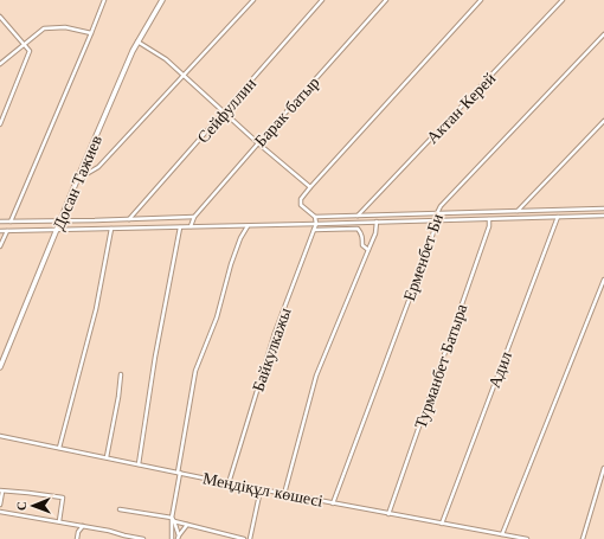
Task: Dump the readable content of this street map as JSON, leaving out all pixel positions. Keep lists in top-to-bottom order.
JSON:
{
  "streets": {
    "street": [
      "Актан Керей",
      "Сейфуллин",
      "Барак батыр",
      "Досан Тажиев",
      "Ерменбет Би",
      "Байкулкажы",
      "Турманбет Батыра",
      "Адил",
      "Меңдіқұл көшесі"
    ]
  },
  "crossings": [
    ["Ерменбет Би", "Меңдіқұл көшесі"],
    ["Байкулкажы", "Меңдіқұл көшесі"],
    ["Турманбет Батыра", "Меңдіқұл көшесі"],
    ["Адил", "Меңдіқұл көшесі"]
  ],
  "north": "left"
}
